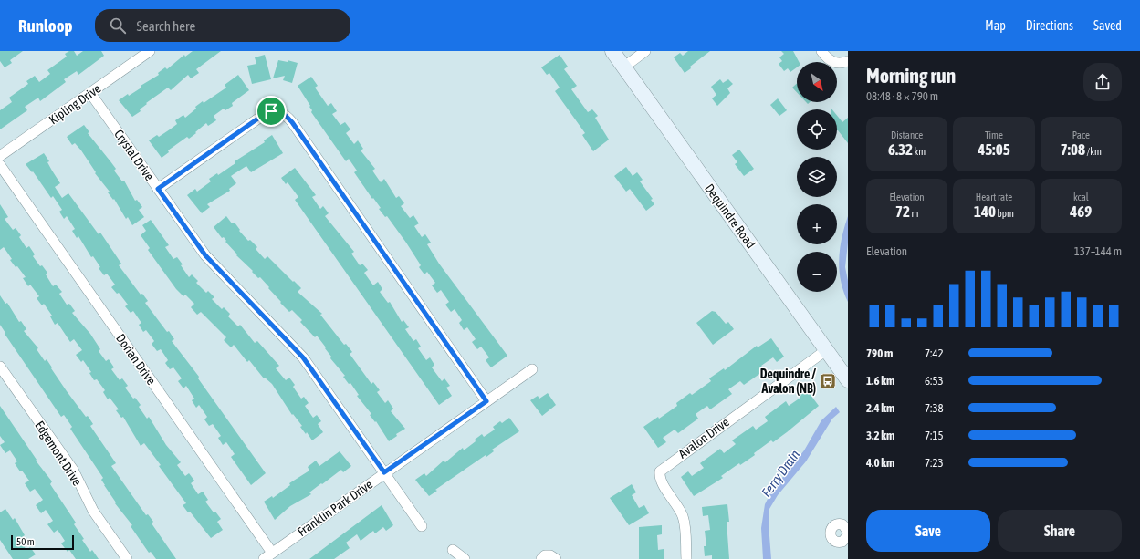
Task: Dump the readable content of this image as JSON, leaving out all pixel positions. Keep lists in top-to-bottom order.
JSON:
{
  "streets": {
    "main road": ["Dequindre Road"],
    "street": [
      "Kipling Drive",
      "Crystal Drive",
      "Dorian Drive",
      "Avalon Drive",
      "Edgemont Drive",
      "Franklin Park Drive"
    ]
  },
  "crossings": [
    ["Kipling Drive", "Crystal Drive"],
    ["Crystal Drive", "Franklin Park Drive"],
    ["Dequindre Road", "Avalon Drive"],
    ["Dorian Drive", "Franklin Park Drive"]
  ],
  "water": ["Ferry Drain"],
  "places": {
    "bus stop": ["Dequindre / Avalon (NB)"]
  },
  "scale_bar": "50 m",
  "north": "bottom right",
  "page": {
    "header": "Runloop",
    "search": "Search here",
    "nav": ["Map", "Directions", "Saved"],
    "heading": ["Morning run", "08:48 · 8 × 790 m"],
    "map_buttons": ["+", "−"],
    "stats": [
      ["Distance", "6.32 km"],
      ["Time", "45:05"],
      ["Pace", "7:08 /km"],
      ["Elevation", "72 m"],
      ["Heart rate", "140 bpm"],
      ["kcal", "469"]
    ],
    "chart": ["Elevation", "137–144 m"],
    "list": [
      {
        "name": "790 m",
        "note": "7:42"
      },
      {
        "name": "1.6 km",
        "note": "6:53"
      },
      {
        "name": "2.4 km",
        "note": "7:38"
      },
      {
        "name": "3.2 km",
        "note": "7:15"
      },
      {
        "name": "4.0 km",
        "note": "7:23"
      }
    ],
    "buttons": ["Save", "Share"],
    "scale": "50 m"
  }
}
